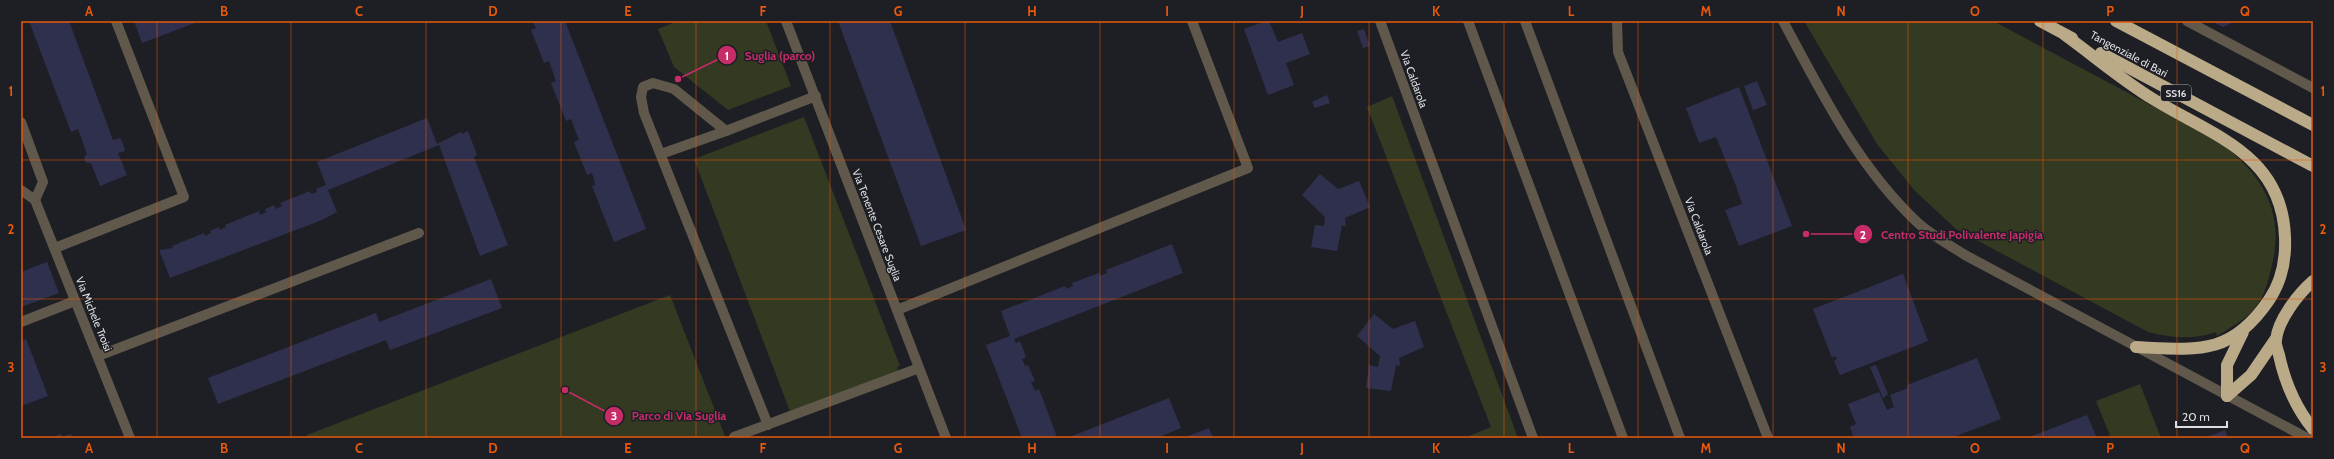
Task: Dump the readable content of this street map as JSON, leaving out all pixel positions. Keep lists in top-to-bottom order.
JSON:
{
  "streets": {
    "highway": ["Tangenziale di Bari", "SS16"],
    "street": ["Via Caldarola", "Via Tenente Cesare Suglia", "Via Michele Troisi"]
  },
  "places": ["Suglia (parco)", "Centro Studi Polivalente Japigia", "Parco di Via Suglia"],
  "scale_bar": "20 m",
  "grid": {
    "columns": [
      "A",
      "B",
      "C",
      "D",
      "E",
      "F",
      "G",
      "H",
      "I",
      "J",
      "K",
      "L",
      "M",
      "N",
      "O",
      "P",
      "Q"
    ],
    "rows": ["1", "2", "3"]
  }
}
